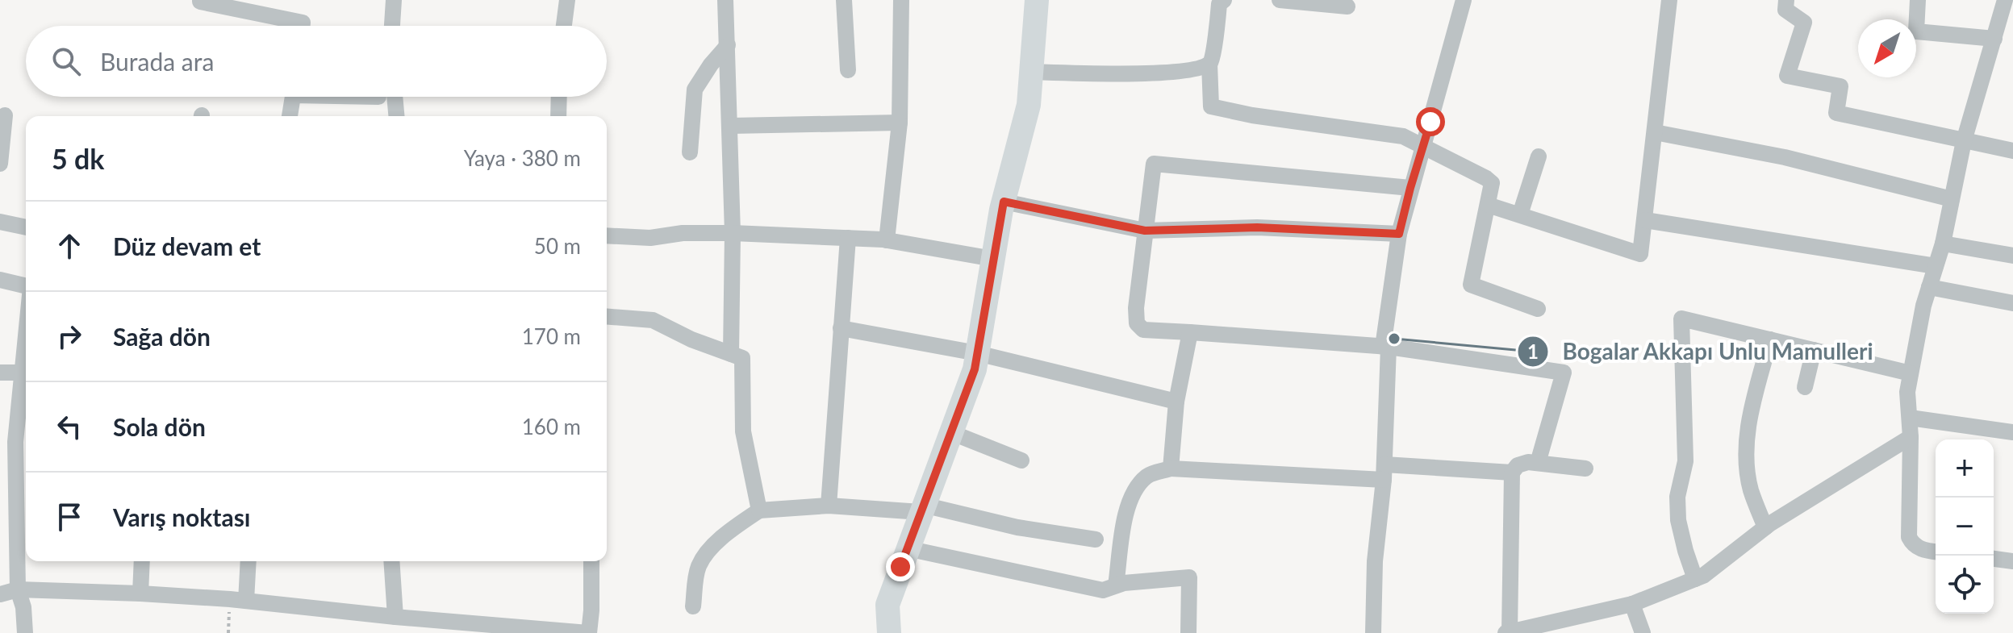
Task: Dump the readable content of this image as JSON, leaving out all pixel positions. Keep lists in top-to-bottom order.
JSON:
{
  "places": ["Bogalar Akkapı Unlu Mamulleri"],
  "north": "bottom left",
  "page": {
    "search": "Burada ara",
    "heading": ["5 dk", "Yaya · 380 m"],
    "list": [
      ["Düz devam et", "50 m"],
      ["Sağa dön", "170 m"],
      ["Sola dön", "160 m"],
      "Varış noktası"
    ],
    "map_buttons": ["+", "−"]
  }
}
